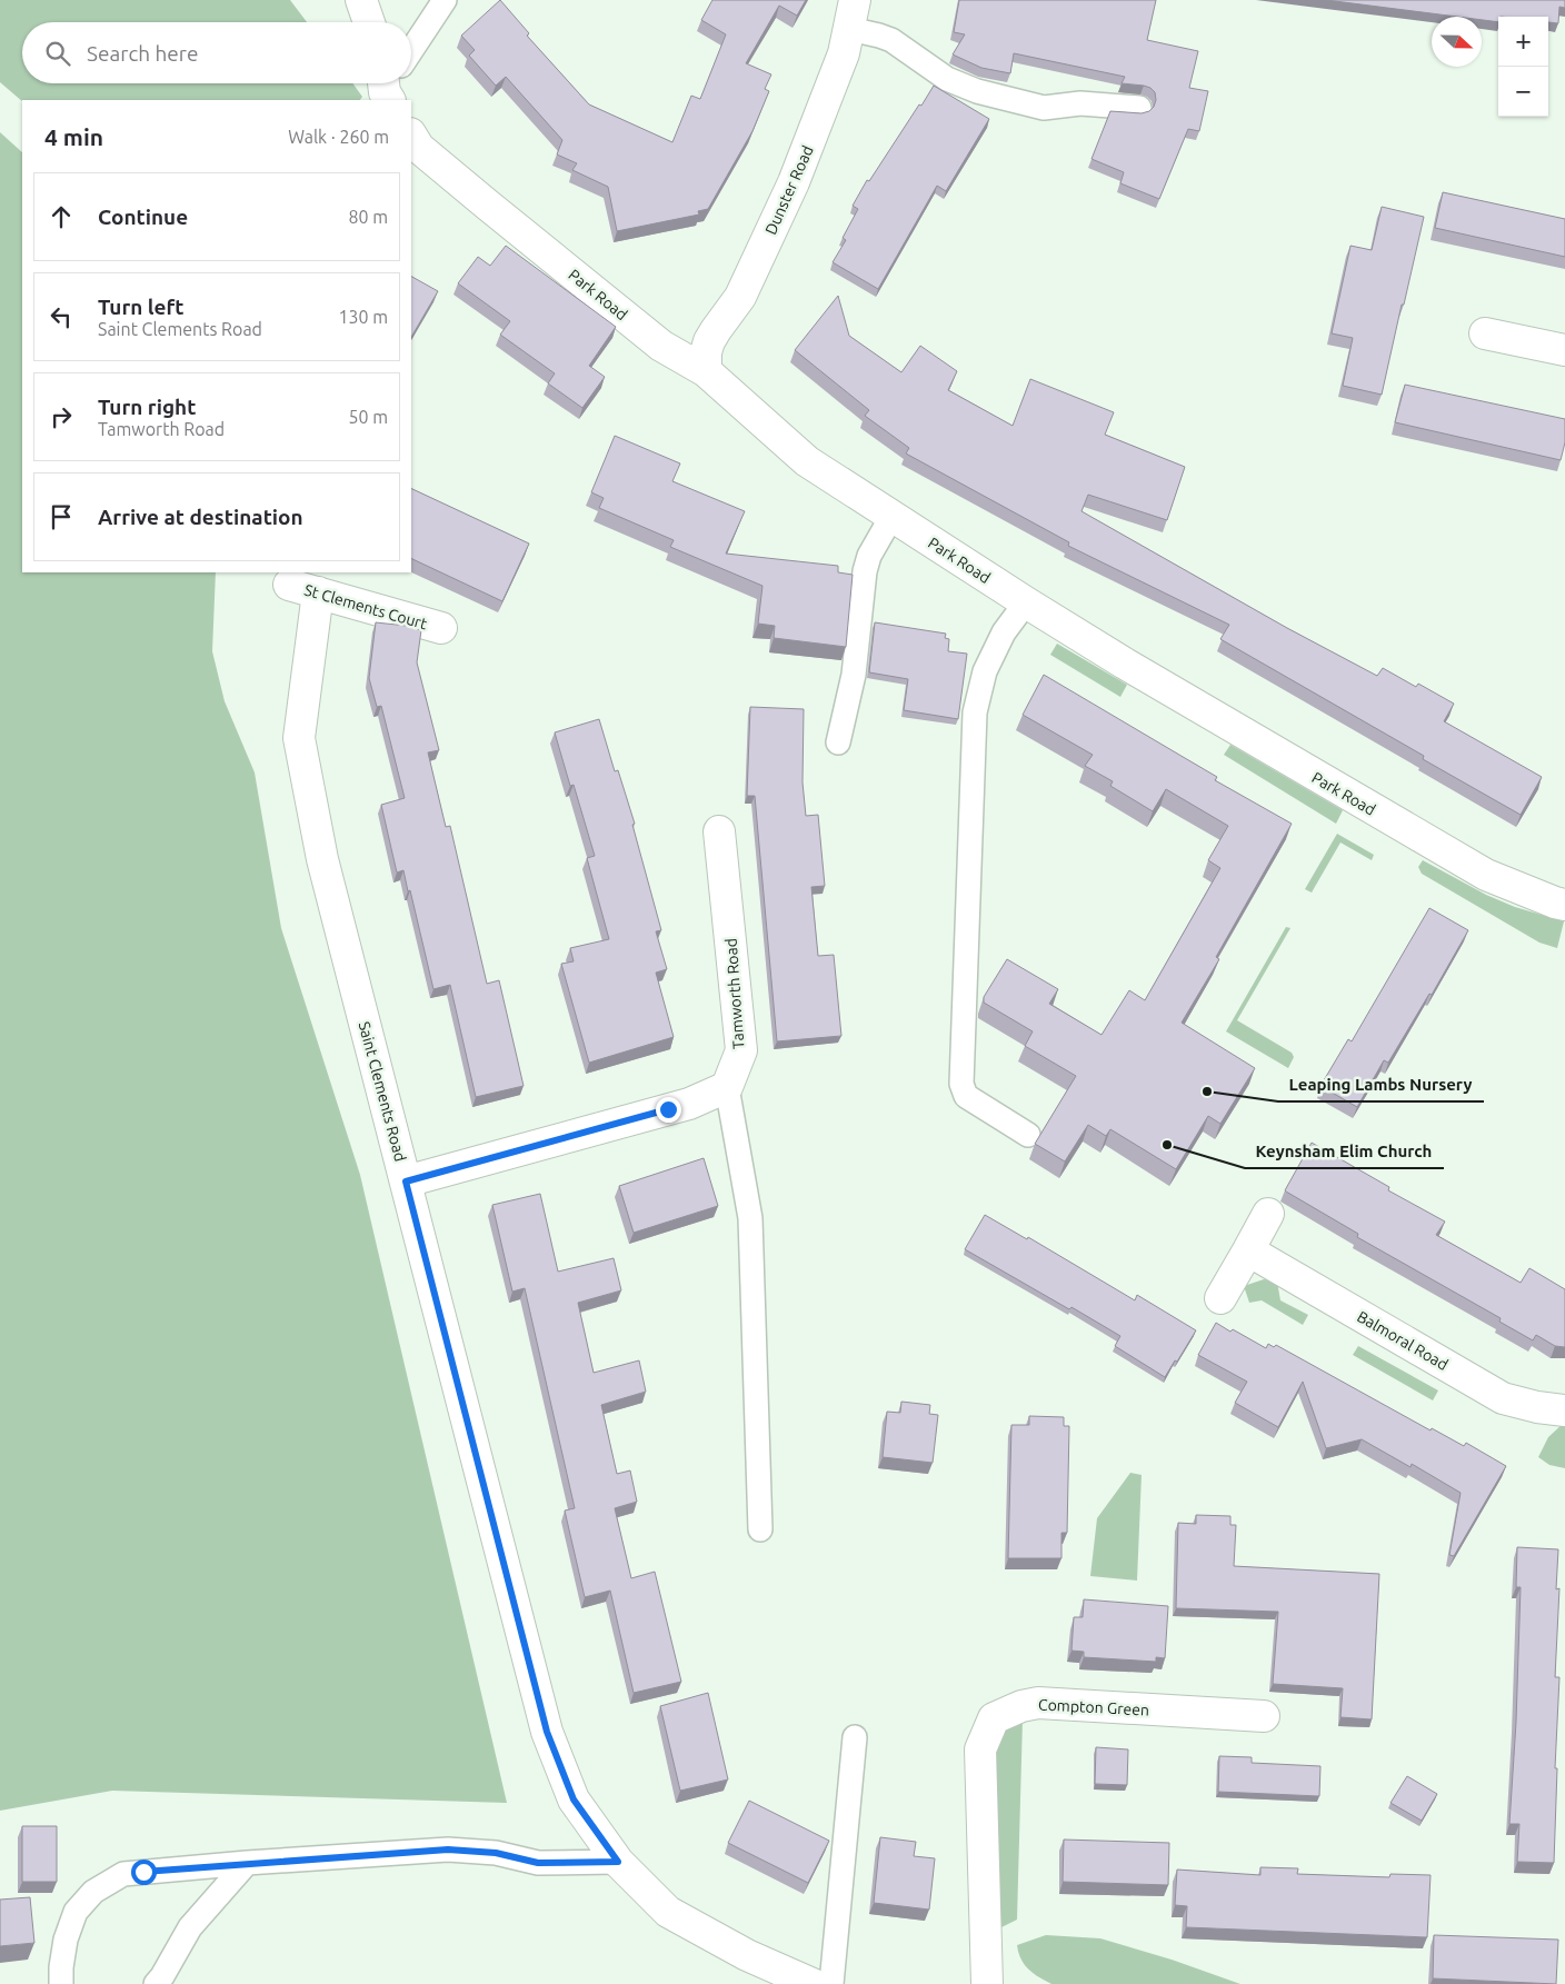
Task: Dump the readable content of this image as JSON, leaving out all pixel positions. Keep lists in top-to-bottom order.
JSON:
{
  "streets": {
    "street": [
      "Dunster Road",
      "Park Road",
      "St Clements Court",
      "Tamworth Road",
      "Saint Clements Road",
      "Balmoral Road",
      "Compton Green"
    ]
  },
  "crossings": [
    ["Dunster Road", "Park Road"],
    ["St Clements Court", "Saint Clements Road"]
  ],
  "places": ["Leaping Lambs Nursery", "Keynsham Elim Church"],
  "north": "right",
  "page": {
    "map_buttons": ["+", "−"],
    "search": "Search here",
    "heading": ["4 min", "Walk · 260 m"],
    "list": [
      ["Continue", "80 m"],
      ["Turn left", "Saint Clements Road", "130 m"],
      ["Turn right", "Tamworth Road", "50 m"],
      "Arrive at destination"
    ]
  }
}
